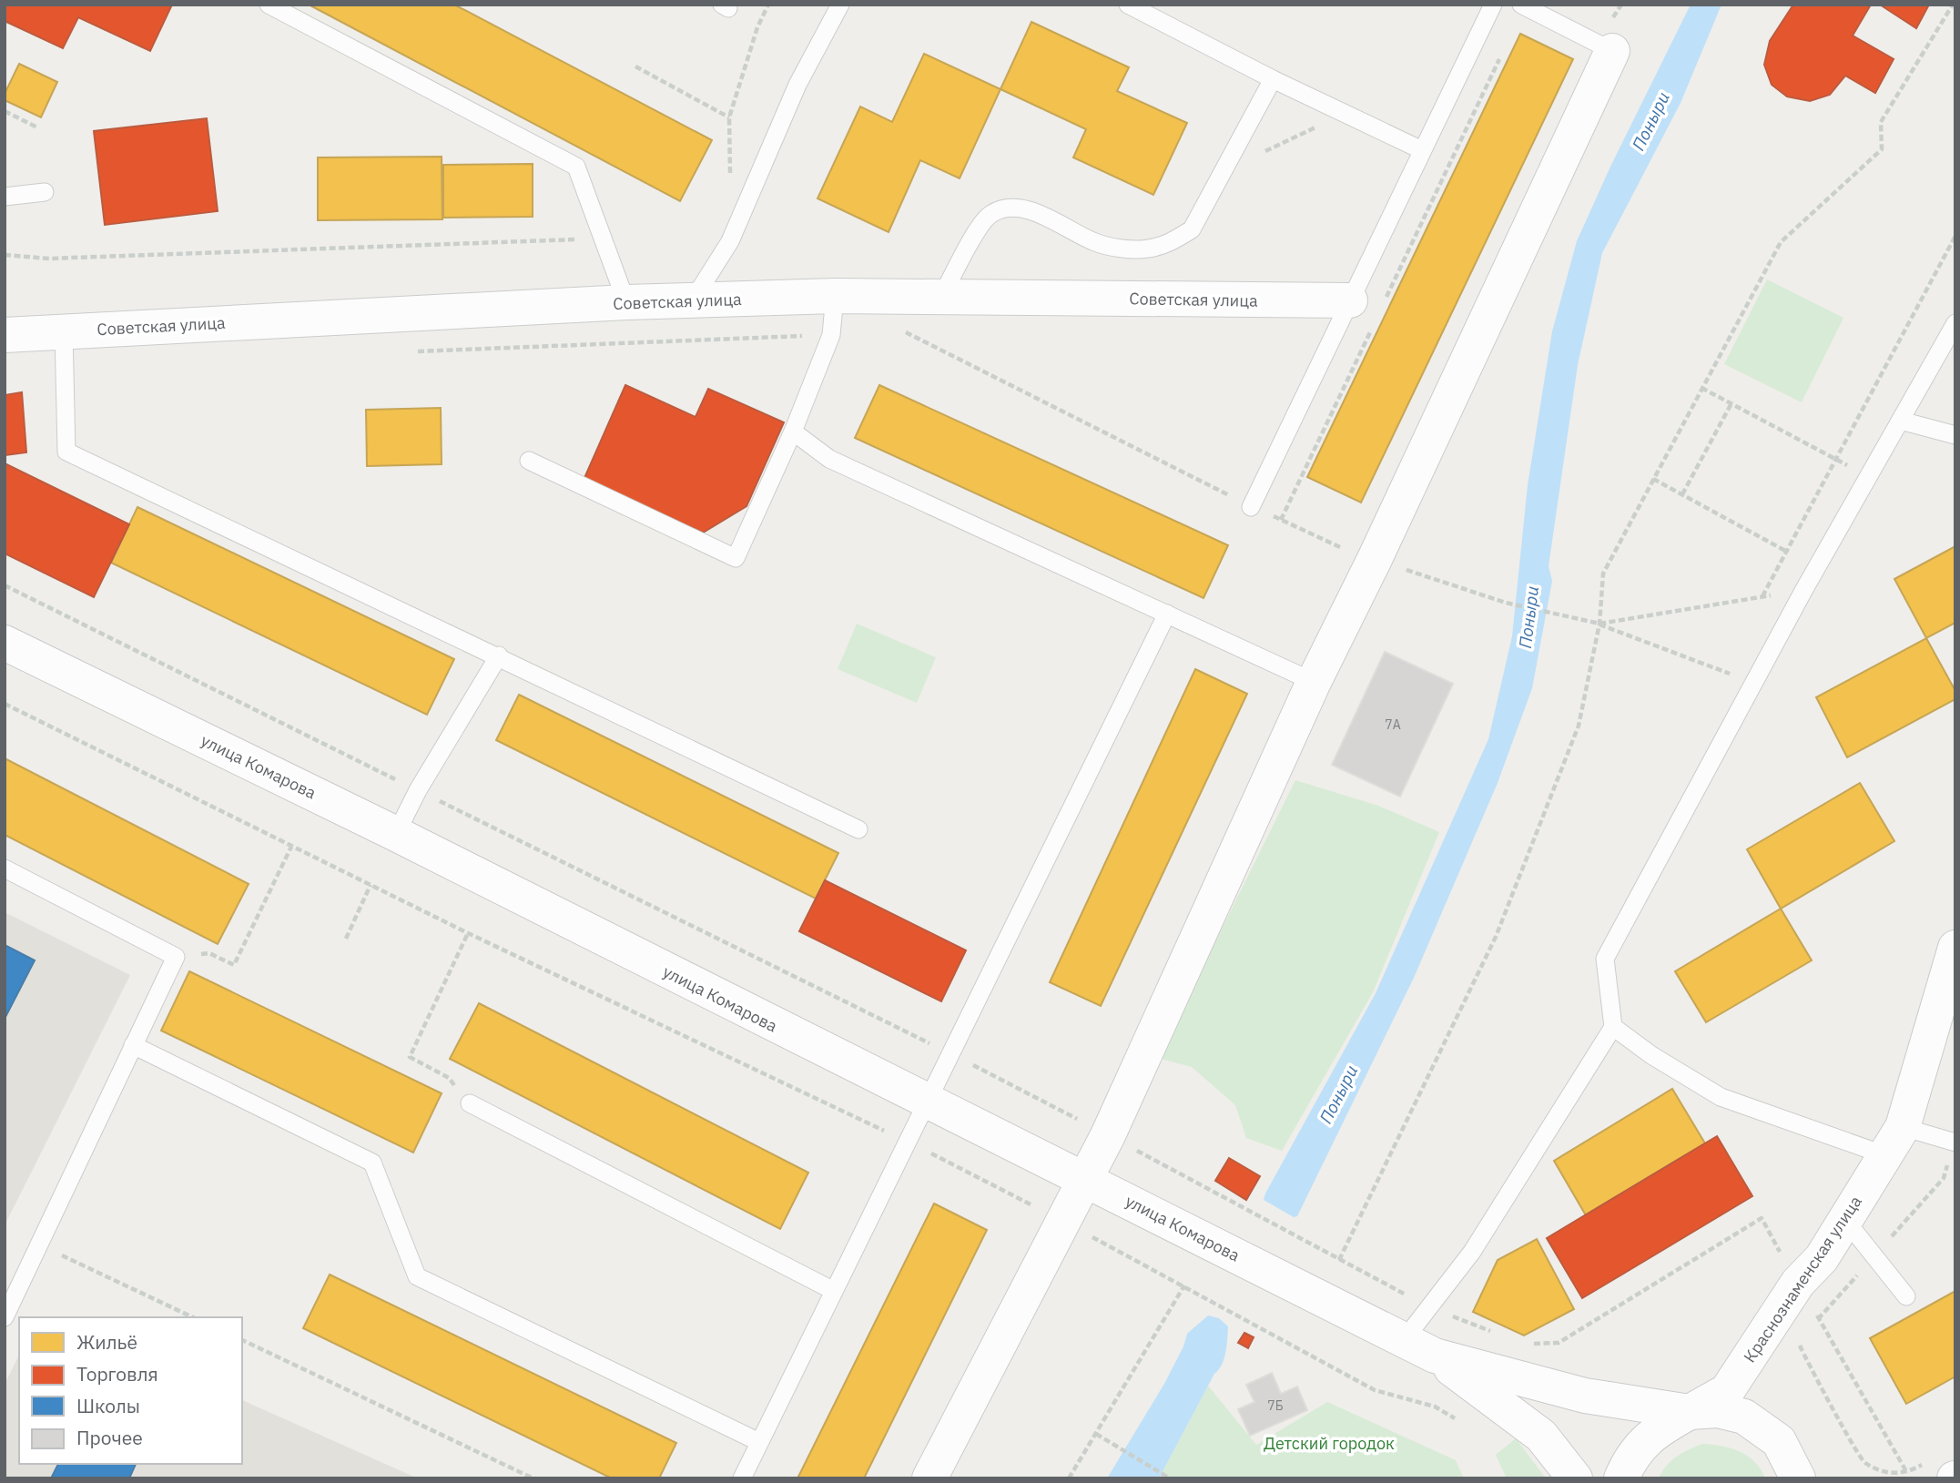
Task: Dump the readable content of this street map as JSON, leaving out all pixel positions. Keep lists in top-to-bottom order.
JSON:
{
  "streets": {
    "street": ["Советская улица", "улица Комарова", "Краснознаменская улица"]
  },
  "water": ["Поныри"],
  "parks": ["Детский городок"],
  "house_numbers": ["7А", "7Б"],
  "legend": [
    "Жильё",
    "Торговля",
    "Школы",
    "Прочее"
  ]
}
